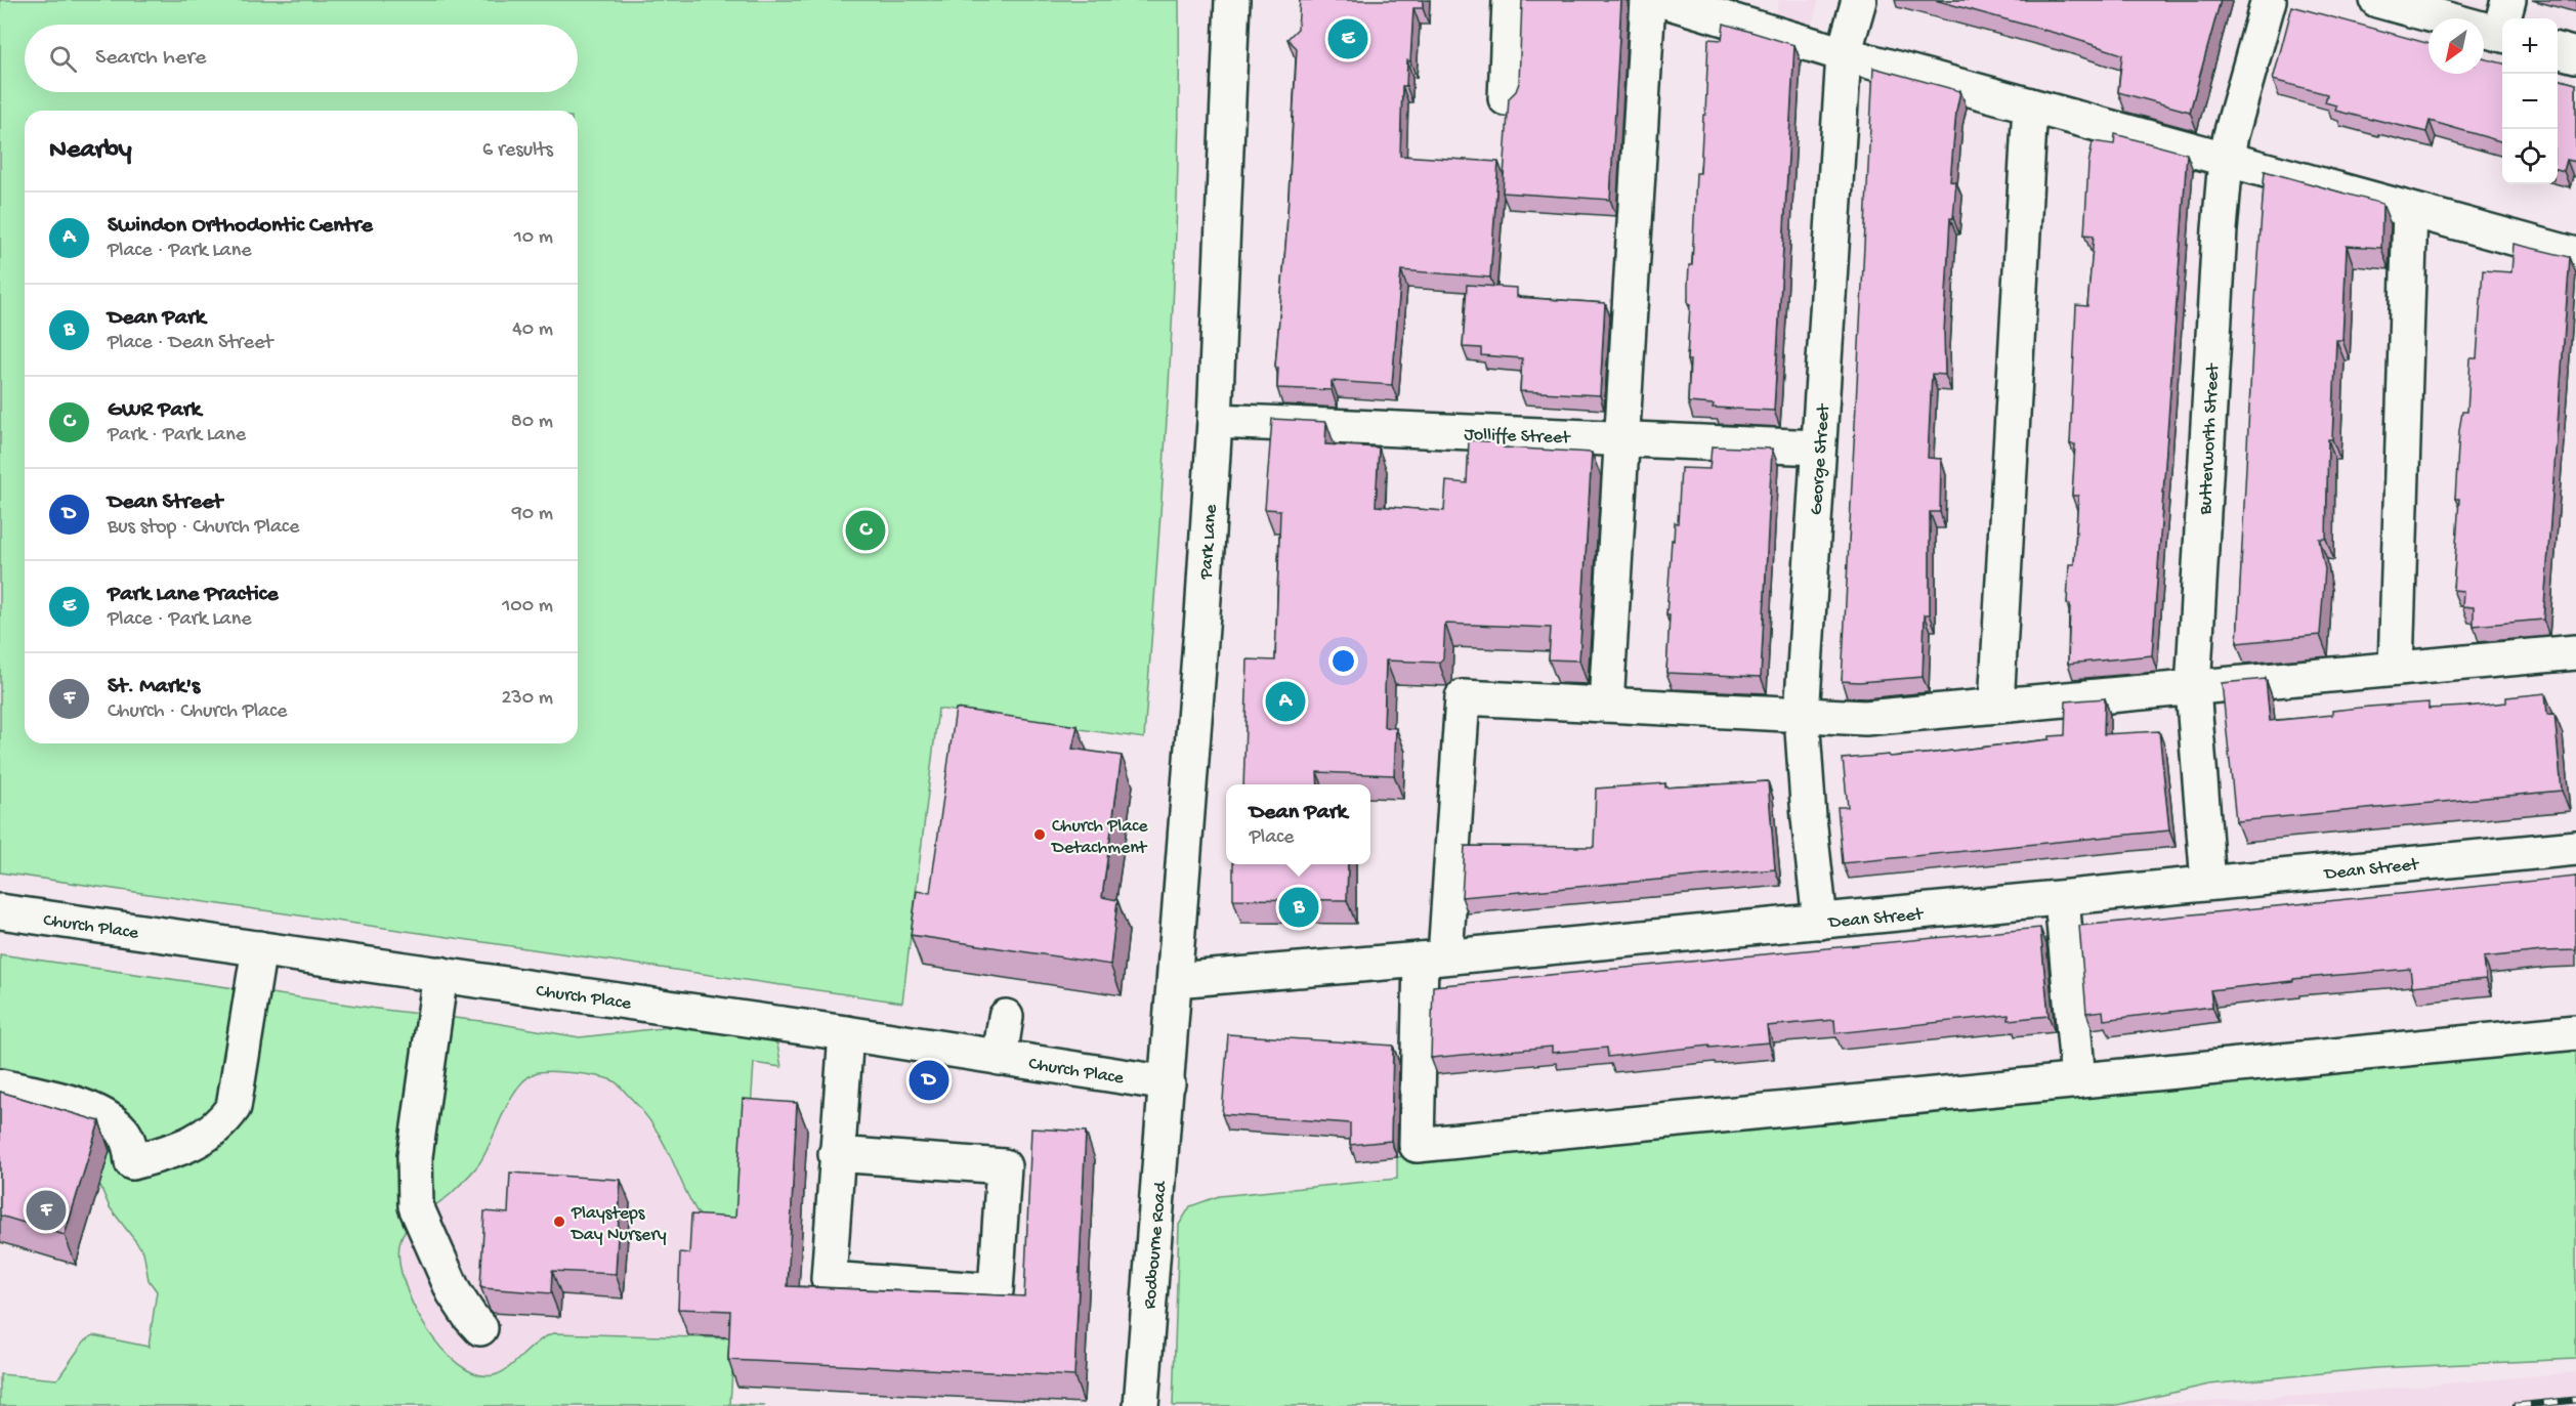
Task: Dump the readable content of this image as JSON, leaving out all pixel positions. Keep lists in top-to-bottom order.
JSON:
{
  "streets": {
    "street": [
      "Jolliffe Street",
      "Butterworth Street",
      "George Street",
      "Park Lane",
      "Dean Street",
      "Church Place",
      "Rodbourne Road"
    ]
  },
  "crossings": [
    ["Jolliffe Street", "George Street"],
    ["Jolliffe Street", "Park Lane"],
    ["Butterworth Street", "Dean Street"],
    ["George Street", "Dean Street"],
    ["Park Lane", "Dean Street"],
    ["Park Lane", "Church Place"],
    ["Park Lane", "Rodbourne Road"],
    ["Church Place", "Rodbourne Road"]
  ],
  "places": ["Church Place Detachment", "Playsteps Day Nursery"],
  "north": "bottom left",
  "page": {
    "pins": [
      "E",
      "C",
      "A",
      "B",
      "D",
      "F"
    ],
    "map_buttons": ["+", "−"],
    "search": "Search here",
    "heading": ["Nearby", "6 results"],
    "list": [
      {
        "mark": "A",
        "name": "Swindon Orthodontic Centre",
        "note": "Place · Park Lane",
        "value": "10 m"
      },
      {
        "mark": "B",
        "name": "Dean Park",
        "note": "Place · Dean Street",
        "value": "40 m"
      },
      {
        "mark": "C",
        "name": "GWR Park",
        "note": "Park · Park Lane",
        "value": "80 m"
      },
      {
        "mark": "D",
        "name": "Dean Street",
        "note": "Bus stop · Church Place",
        "value": "90 m"
      },
      {
        "mark": "E",
        "name": "Park Lane Practice",
        "note": "Place · Park Lane",
        "value": "100 m"
      },
      {
        "mark": "F",
        "name": "St. Mark's",
        "note": "Church · Church Place",
        "value": "230 m"
      }
    ],
    "popup": ["Dean Park", "Place"]
  }
}
